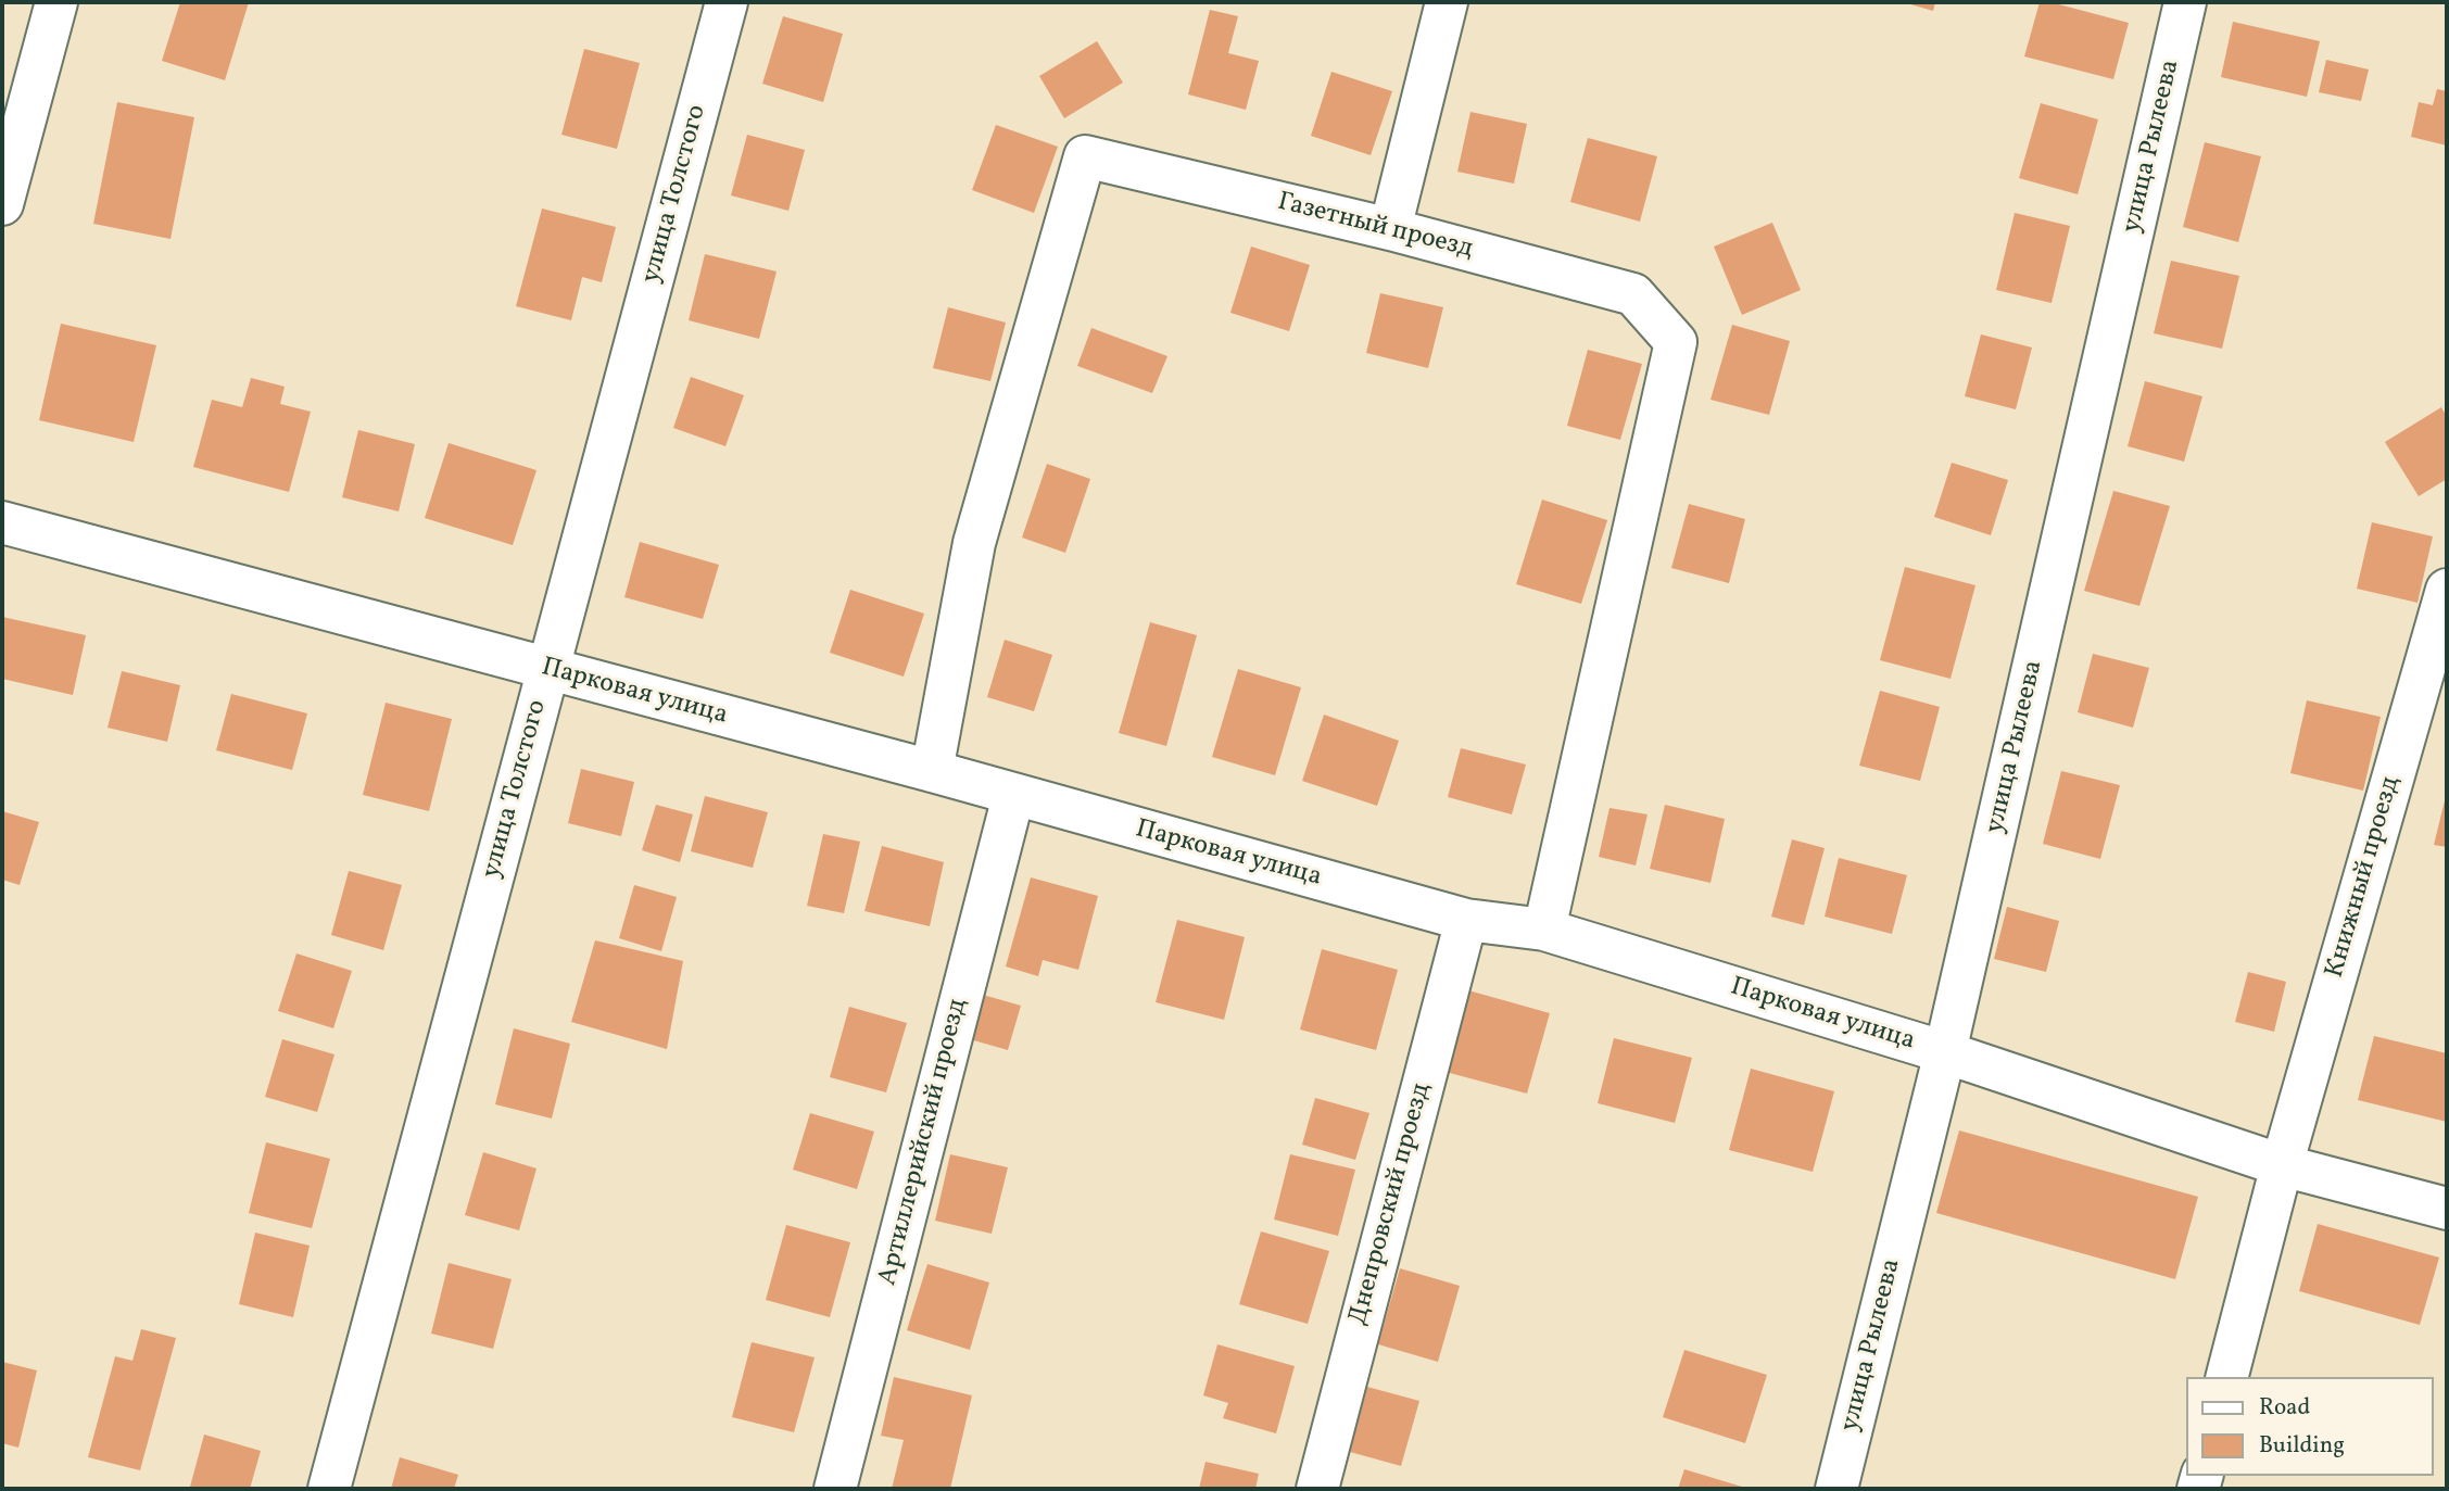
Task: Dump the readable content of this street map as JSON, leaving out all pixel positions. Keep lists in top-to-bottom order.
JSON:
{
  "streets": {
    "street": [
      "улица Рылеева",
      "улица Толстого",
      "Газетный проезд",
      "Парковая улица",
      "Книжный проезд",
      "Артиллерийский проезд",
      "Днепровский проезд"
    ]
  },
  "crossings": [
    ["улица Рылеева", "Парковая улица"],
    ["улица Толстого", "Парковая улица"],
    ["Газетный проезд", "Парковая улица"],
    ["Парковая улица", "Книжный проезд"],
    ["Парковая улица", "Артиллерийский проезд"],
    ["Парковая улица", "Днепровский проезд"]
  ],
  "legend": ["Road", "Building"]
}
